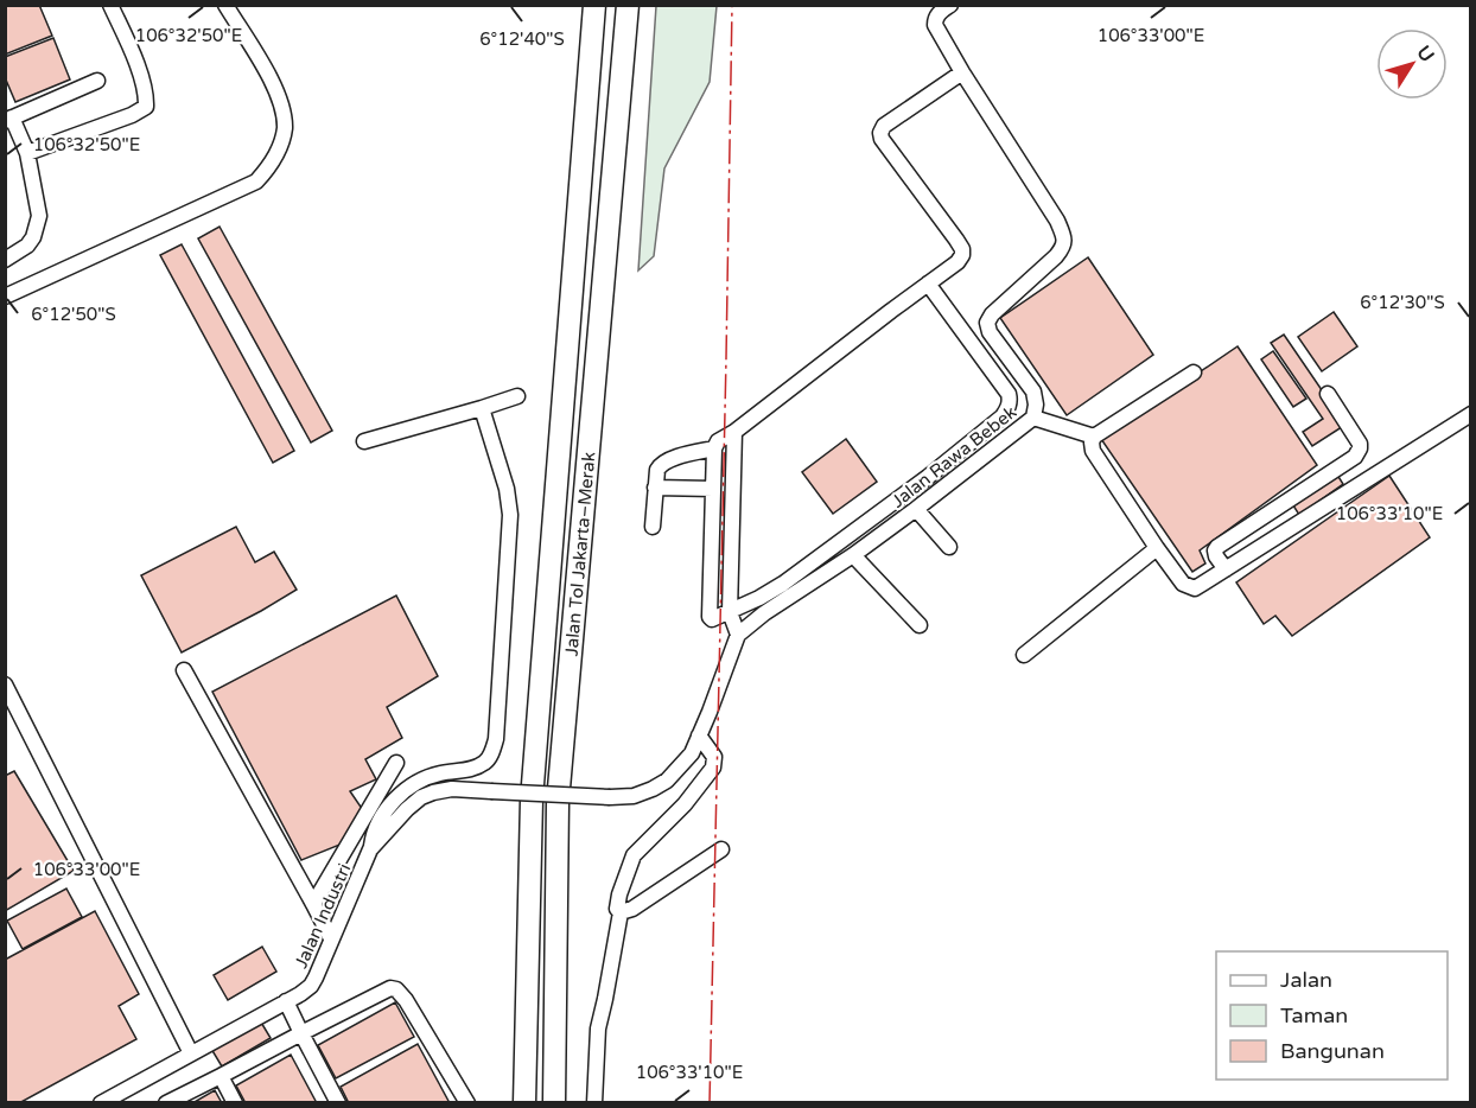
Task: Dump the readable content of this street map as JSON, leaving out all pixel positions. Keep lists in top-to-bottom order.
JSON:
{
  "streets": {
    "highway": ["Jalan Tol Jakarta–Merak"],
    "street": ["Jalan Rawa Bebek", "Jalan Industri"]
  },
  "legend": ["Jalan", "Taman", "Bangunan"],
  "north": "top right",
  "coordinates": [
    "106°32'50\"E",
    "106°33'00\"E",
    "6°12'40\"S",
    "6°12'30\"S",
    "6°12'50\"S",
    "106°33'10\"E"
  ]
}
